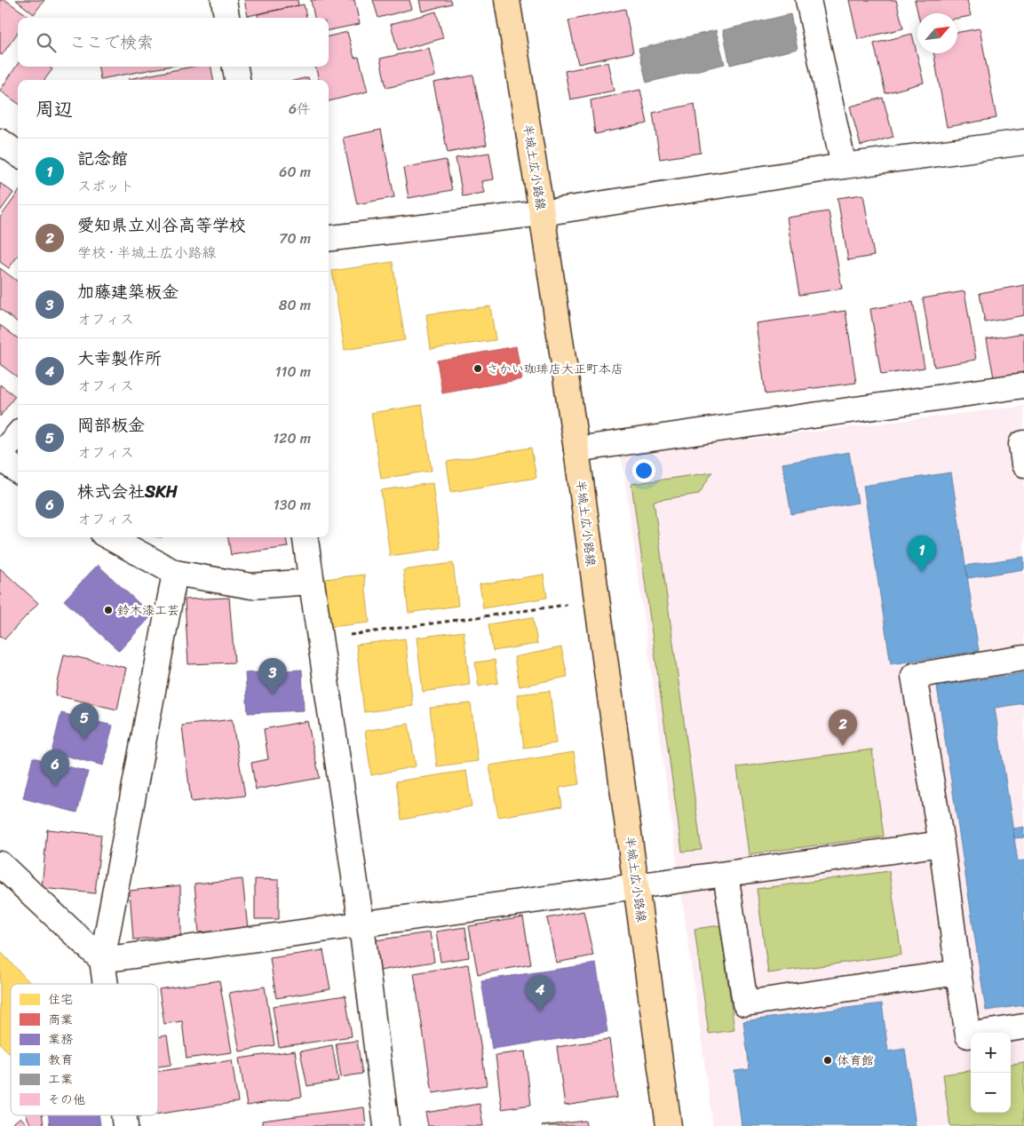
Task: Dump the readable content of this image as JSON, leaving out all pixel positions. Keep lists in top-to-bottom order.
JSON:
{
  "streets": {
    "main road": ["半城土広小路線"]
  },
  "places": ["さかい珈琲店大正町本店", "鈴木漆工芸", "体育館"],
  "legend": [
    "住宅",
    "商業",
    "業務",
    "教育",
    "工業",
    "その他"
  ],
  "north": "top right",
  "page": {
    "search": "ここで検索",
    "heading": ["周辺", "6件"],
    "list": [
      {
        "mark": "1",
        "name": "記念館",
        "note": "スポット",
        "value": "60 m"
      },
      {
        "mark": "2",
        "name": "愛知県立刈谷高等学校",
        "note": "学校 · 半城土広小路線",
        "value": "70 m"
      },
      {
        "mark": "3",
        "name": "加藤建築板金",
        "note": "オフィス",
        "value": "80 m"
      },
      {
        "mark": "4",
        "name": "大幸製作所",
        "note": "オフィス",
        "value": "110 m"
      },
      {
        "mark": "5",
        "name": "岡部板金",
        "note": "オフィス",
        "value": "120 m"
      },
      {
        "mark": "6",
        "name": "株式会社SKH",
        "note": "オフィス",
        "value": "130 m"
      }
    ],
    "pins": [
      "1",
      "3",
      "5",
      "2",
      "6",
      "4"
    ],
    "map_buttons": ["+", "−"]
  }
}
